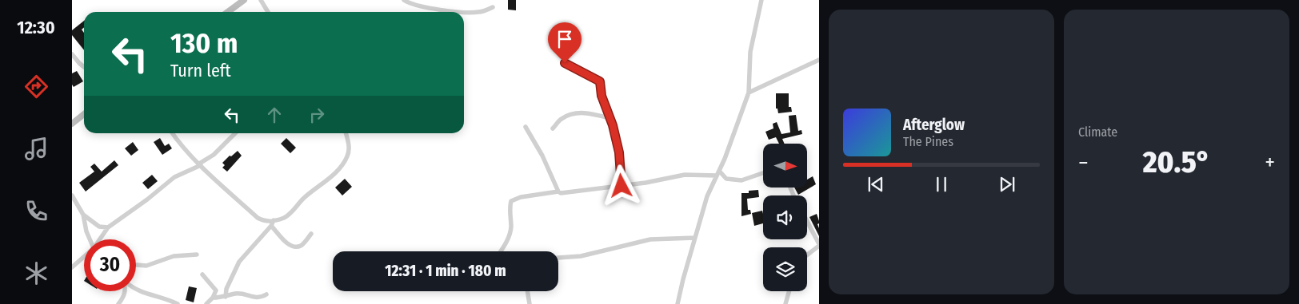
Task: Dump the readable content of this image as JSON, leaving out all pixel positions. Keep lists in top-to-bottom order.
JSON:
{
  "north": "right",
  "page": {
    "tabs": "12:30",
    "tile": "Climate",
    "turn": ["130 m", "Turn left"],
    "song": ["Afterglow", "The Pines"],
    "heat": ["−", "20.5°", "+"],
    "limit": "30",
    "trip": "12:31 · 1 min · 180 m"
  }
}
